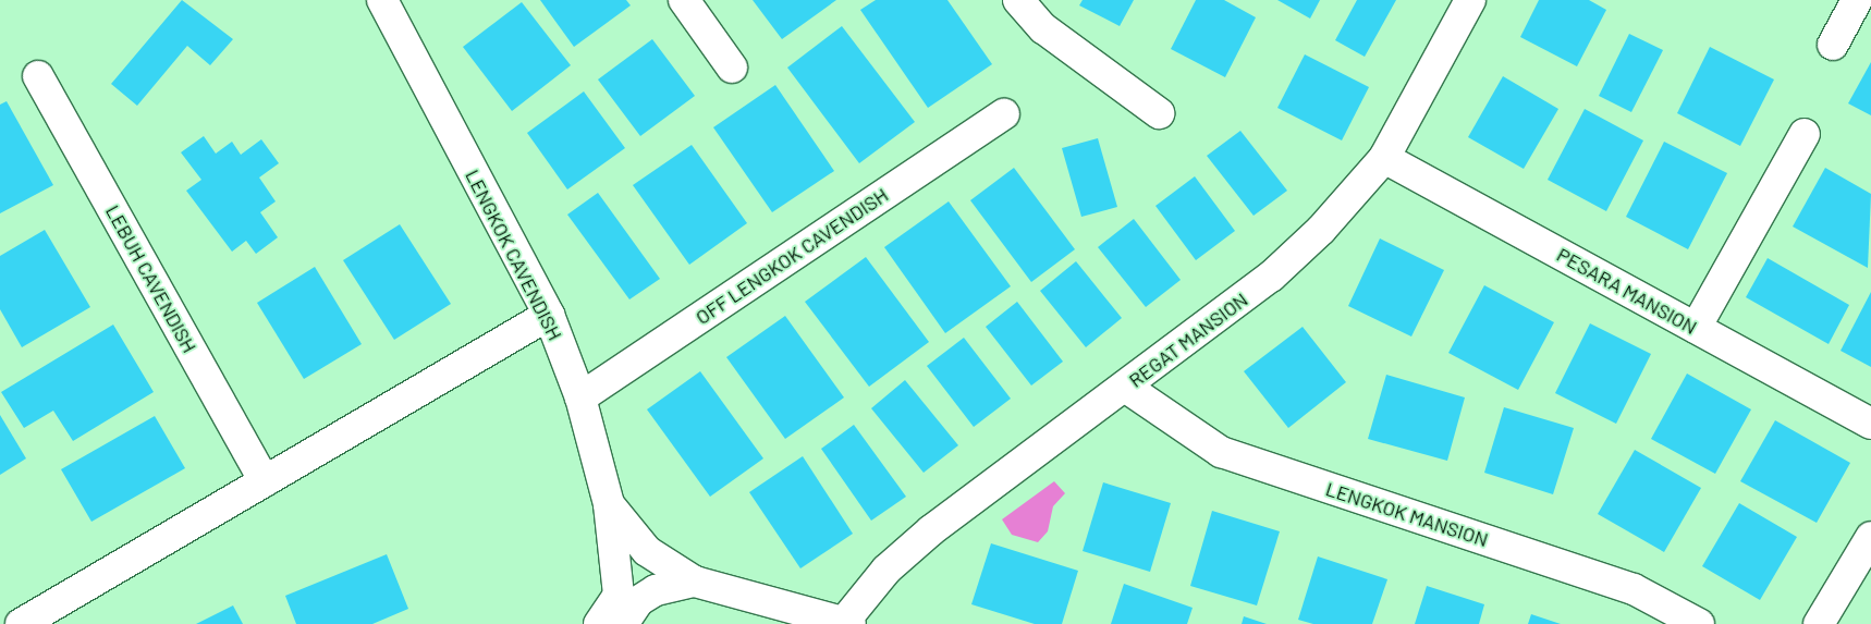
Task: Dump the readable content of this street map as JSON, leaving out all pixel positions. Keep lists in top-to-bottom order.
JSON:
{
  "streets": {
    "street": [
      "LENGKOK CAVENDISH",
      "OFF LENGKOK CAVENDISH",
      "LEBUH CAVENDISH",
      "PESARA MANSION",
      "REGAT MANSION",
      "LENGKOK MANSION"
    ]
  },
  "crossings": [
    ["LENGKOK CAVENDISH", "OFF LENGKOK CAVENDISH"],
    ["PESARA MANSION", "REGAT MANSION"],
    ["REGAT MANSION", "LENGKOK MANSION"]
  ]
}
